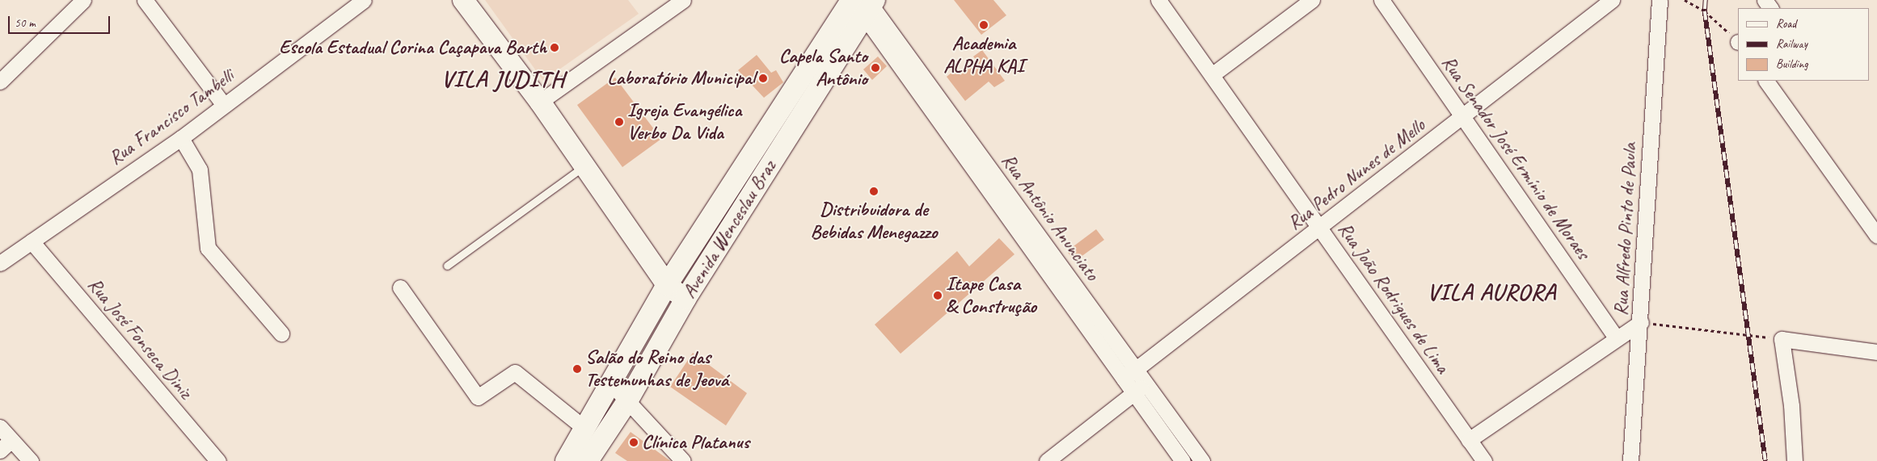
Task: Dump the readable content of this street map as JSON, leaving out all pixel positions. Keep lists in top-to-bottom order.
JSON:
{
  "streets": {
    "main road": ["Avenida Wenceslau Braz"],
    "street": [
      "Rua Francisco Tambelli",
      "Rua Senador José Ermínio de Moraes",
      "Rua Pedro Nunes de Mello",
      "Rua Antônio Anunciato",
      "Rua Alfredo Pinto de Paula",
      "Rua João Rodrigues de Lima",
      "Rua José Fonseca Diniz"
    ]
  },
  "crossings": [
    ["Rua Francisco Tambelli", "Rua José Fonseca Diniz"],
    ["Rua Senador José Ermínio de Moraes", "Rua Pedro Nunes de Mello"],
    ["Rua Pedro Nunes de Mello", "Rua Antônio Anunciato"],
    ["Rua Pedro Nunes de Mello", "Rua João Rodrigues de Lima"],
    ["Rua Antônio Anunciato", "Avenida Wenceslau Braz"]
  ],
  "districts": ["VILA JUDITH", "VILA AURORA"],
  "places": [
    "Academia ALPHA KAI",
    "Escola Estadual Corina Caçapava Barth",
    "Capela Santo Antônio",
    "Laboratório Municipal",
    "Igreja Evangélica Verbo Da Vida",
    "Distribuidora de Bebidas Menegazzo",
    "Itape Casa & Construção",
    "Salão do Reino das Testemunhas de Jeová",
    "Clínica Platanus"
  ],
  "legend": ["Road", "Railway", "Building"],
  "scale_bar": "50 m"
}
